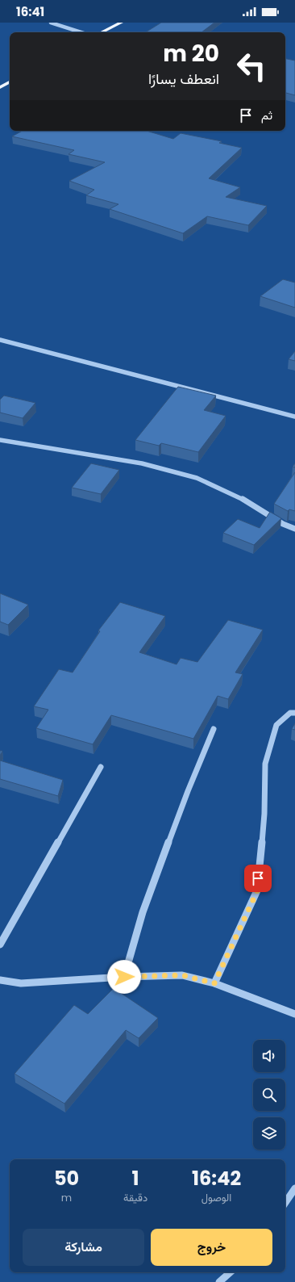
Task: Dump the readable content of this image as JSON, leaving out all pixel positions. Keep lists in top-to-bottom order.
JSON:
{
  "page": {
    "status": "16:41",
    "turn": ["20 m", "انعطف يسارًا"],
    "then": "ثم",
    "eta": [
      "16:42",
      "الوصول",
      "1",
      "دقيقة",
      "50",
      "m"
    ],
    "buttons": ["خروج", "مشاركة"]
  }
}
